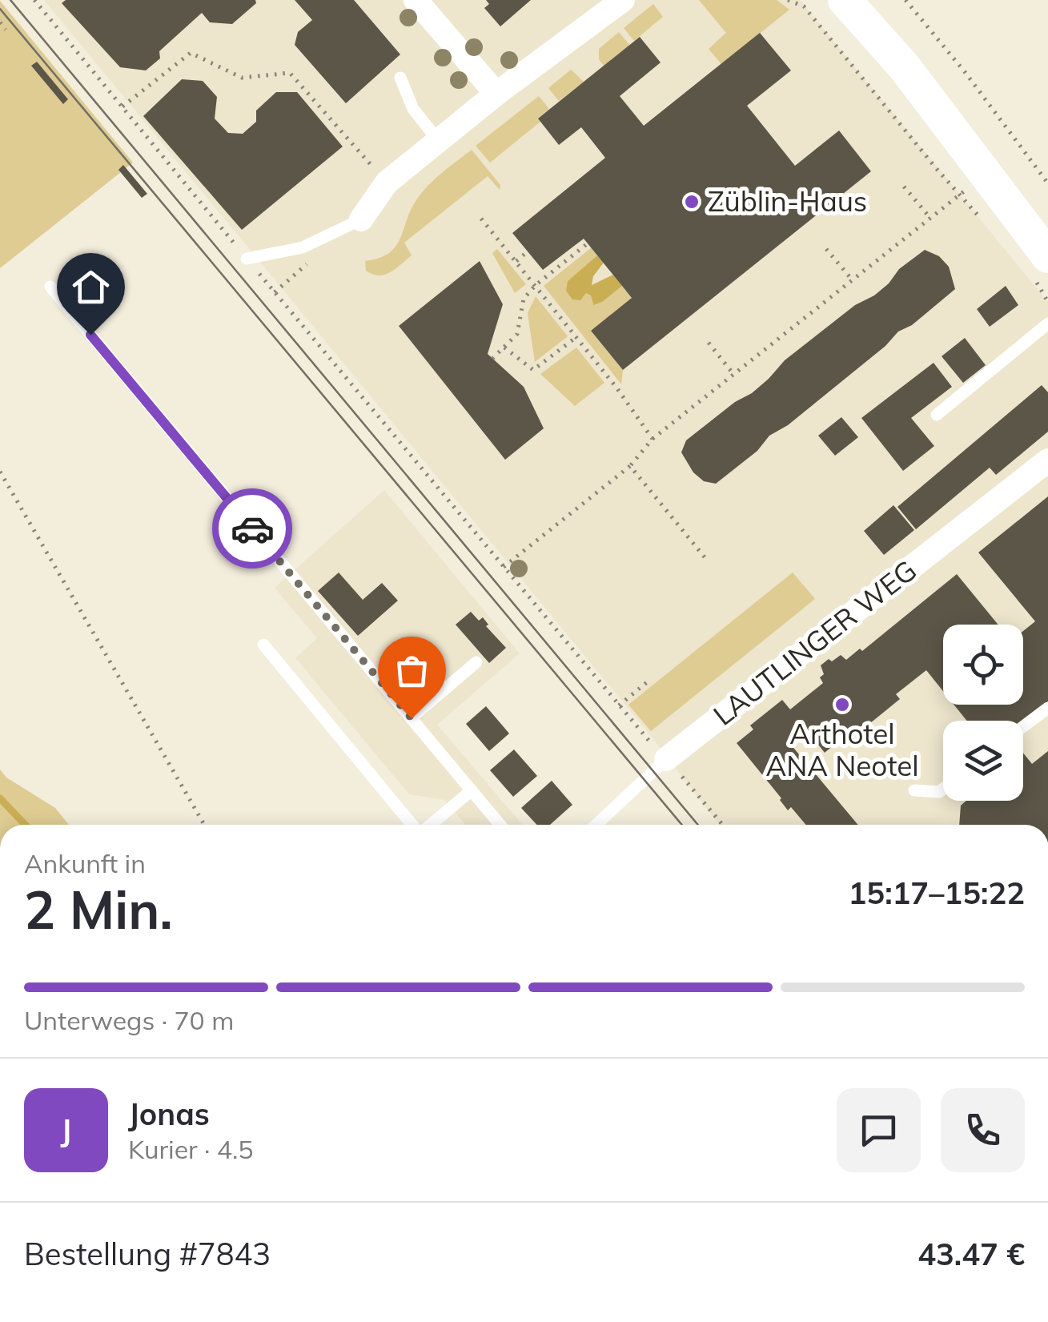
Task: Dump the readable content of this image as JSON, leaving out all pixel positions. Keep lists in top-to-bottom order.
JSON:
{
  "streets": {
    "street": ["LAUTLINGER WEG"]
  },
  "places": ["Züblin-Haus", "Arthotel ANA Neotel"],
  "page": {
    "heading": ["2 Min.", "Ankunft in", "15:17–15:22"],
    "panel": [
      "Jonas",
      "Kurier · 4.5",
      "Bestellung #7843",
      "43.47 €"
    ],
    "bar": "Unterwegs · 70 m",
    "round": "J"
  }
}
